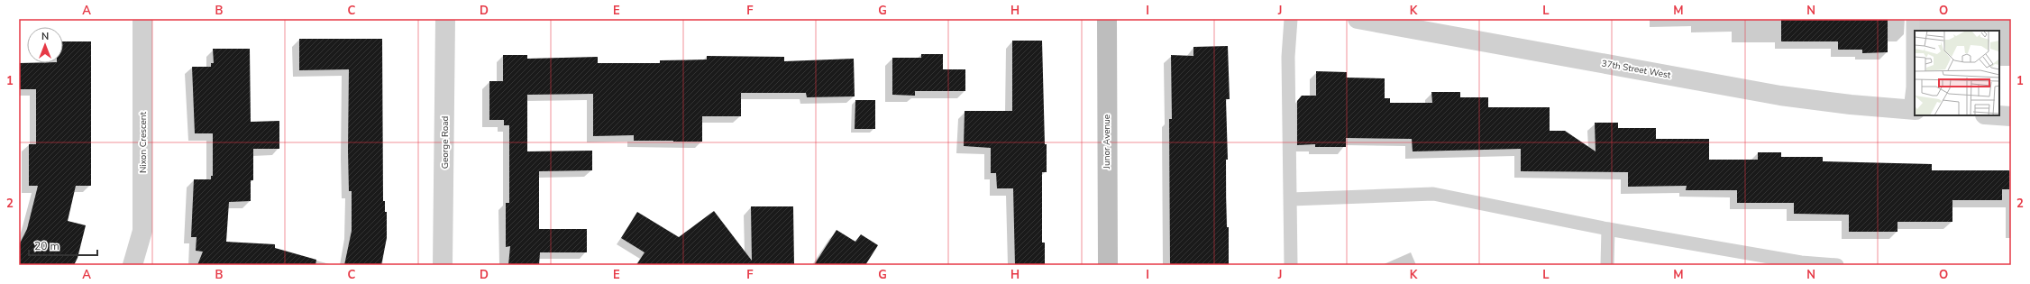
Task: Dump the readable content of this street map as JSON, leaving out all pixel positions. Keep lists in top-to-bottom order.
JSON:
{
  "streets": {
    "street": [
      "37th Street West",
      "Junor Avenue",
      "Nixon Crescent",
      "George Road"
    ]
  },
  "scale_bar": "20 m",
  "north": "top",
  "grid": {
    "columns": [
      "A",
      "B",
      "C",
      "D",
      "E",
      "F",
      "G",
      "H",
      "I",
      "J",
      "K",
      "L",
      "M",
      "N",
      "O"
    ],
    "rows": ["1", "2"]
  }
}
